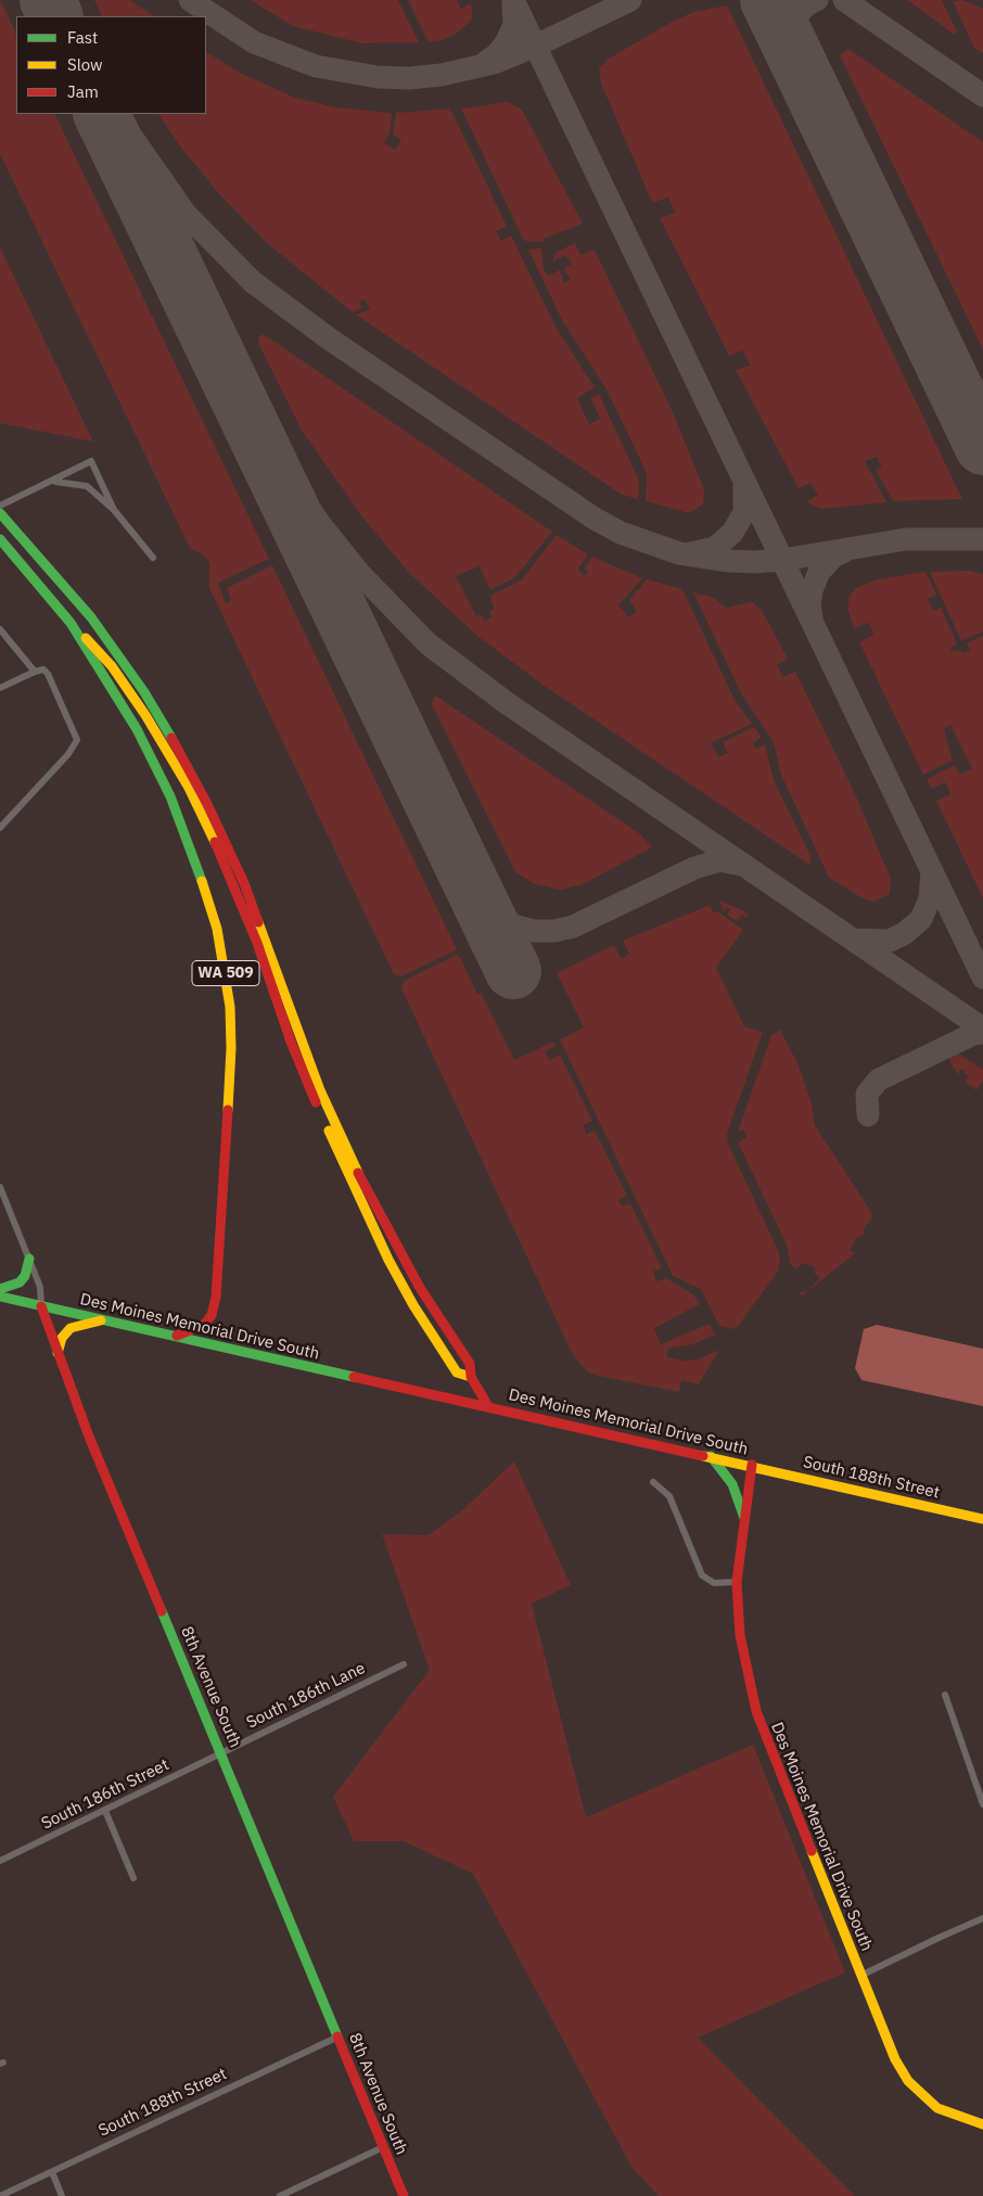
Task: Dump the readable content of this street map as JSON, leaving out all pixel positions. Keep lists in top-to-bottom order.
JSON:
{
  "streets": {
    "main road": [
      "WA 509",
      "Des Moines Memorial Drive South",
      "South 188th Street",
      "8th Avenue South"
    ],
    "street": ["South 186th Lane", "South 186th Street"]
  },
  "crossings": [
    ["WA 509", "Des Moines Memorial Drive South"],
    ["Des Moines Memorial Drive South", "South 188th Street"],
    ["Des Moines Memorial Drive South", "8th Avenue South"],
    ["South 188th Street", "8th Avenue South"],
    ["8th Avenue South", "South 186th Lane"],
    ["8th Avenue South", "South 186th Street"],
    ["South 186th Lane", "South 186th Street"]
  ],
  "legend": ["Fast", "Slow", "Jam"]
}
